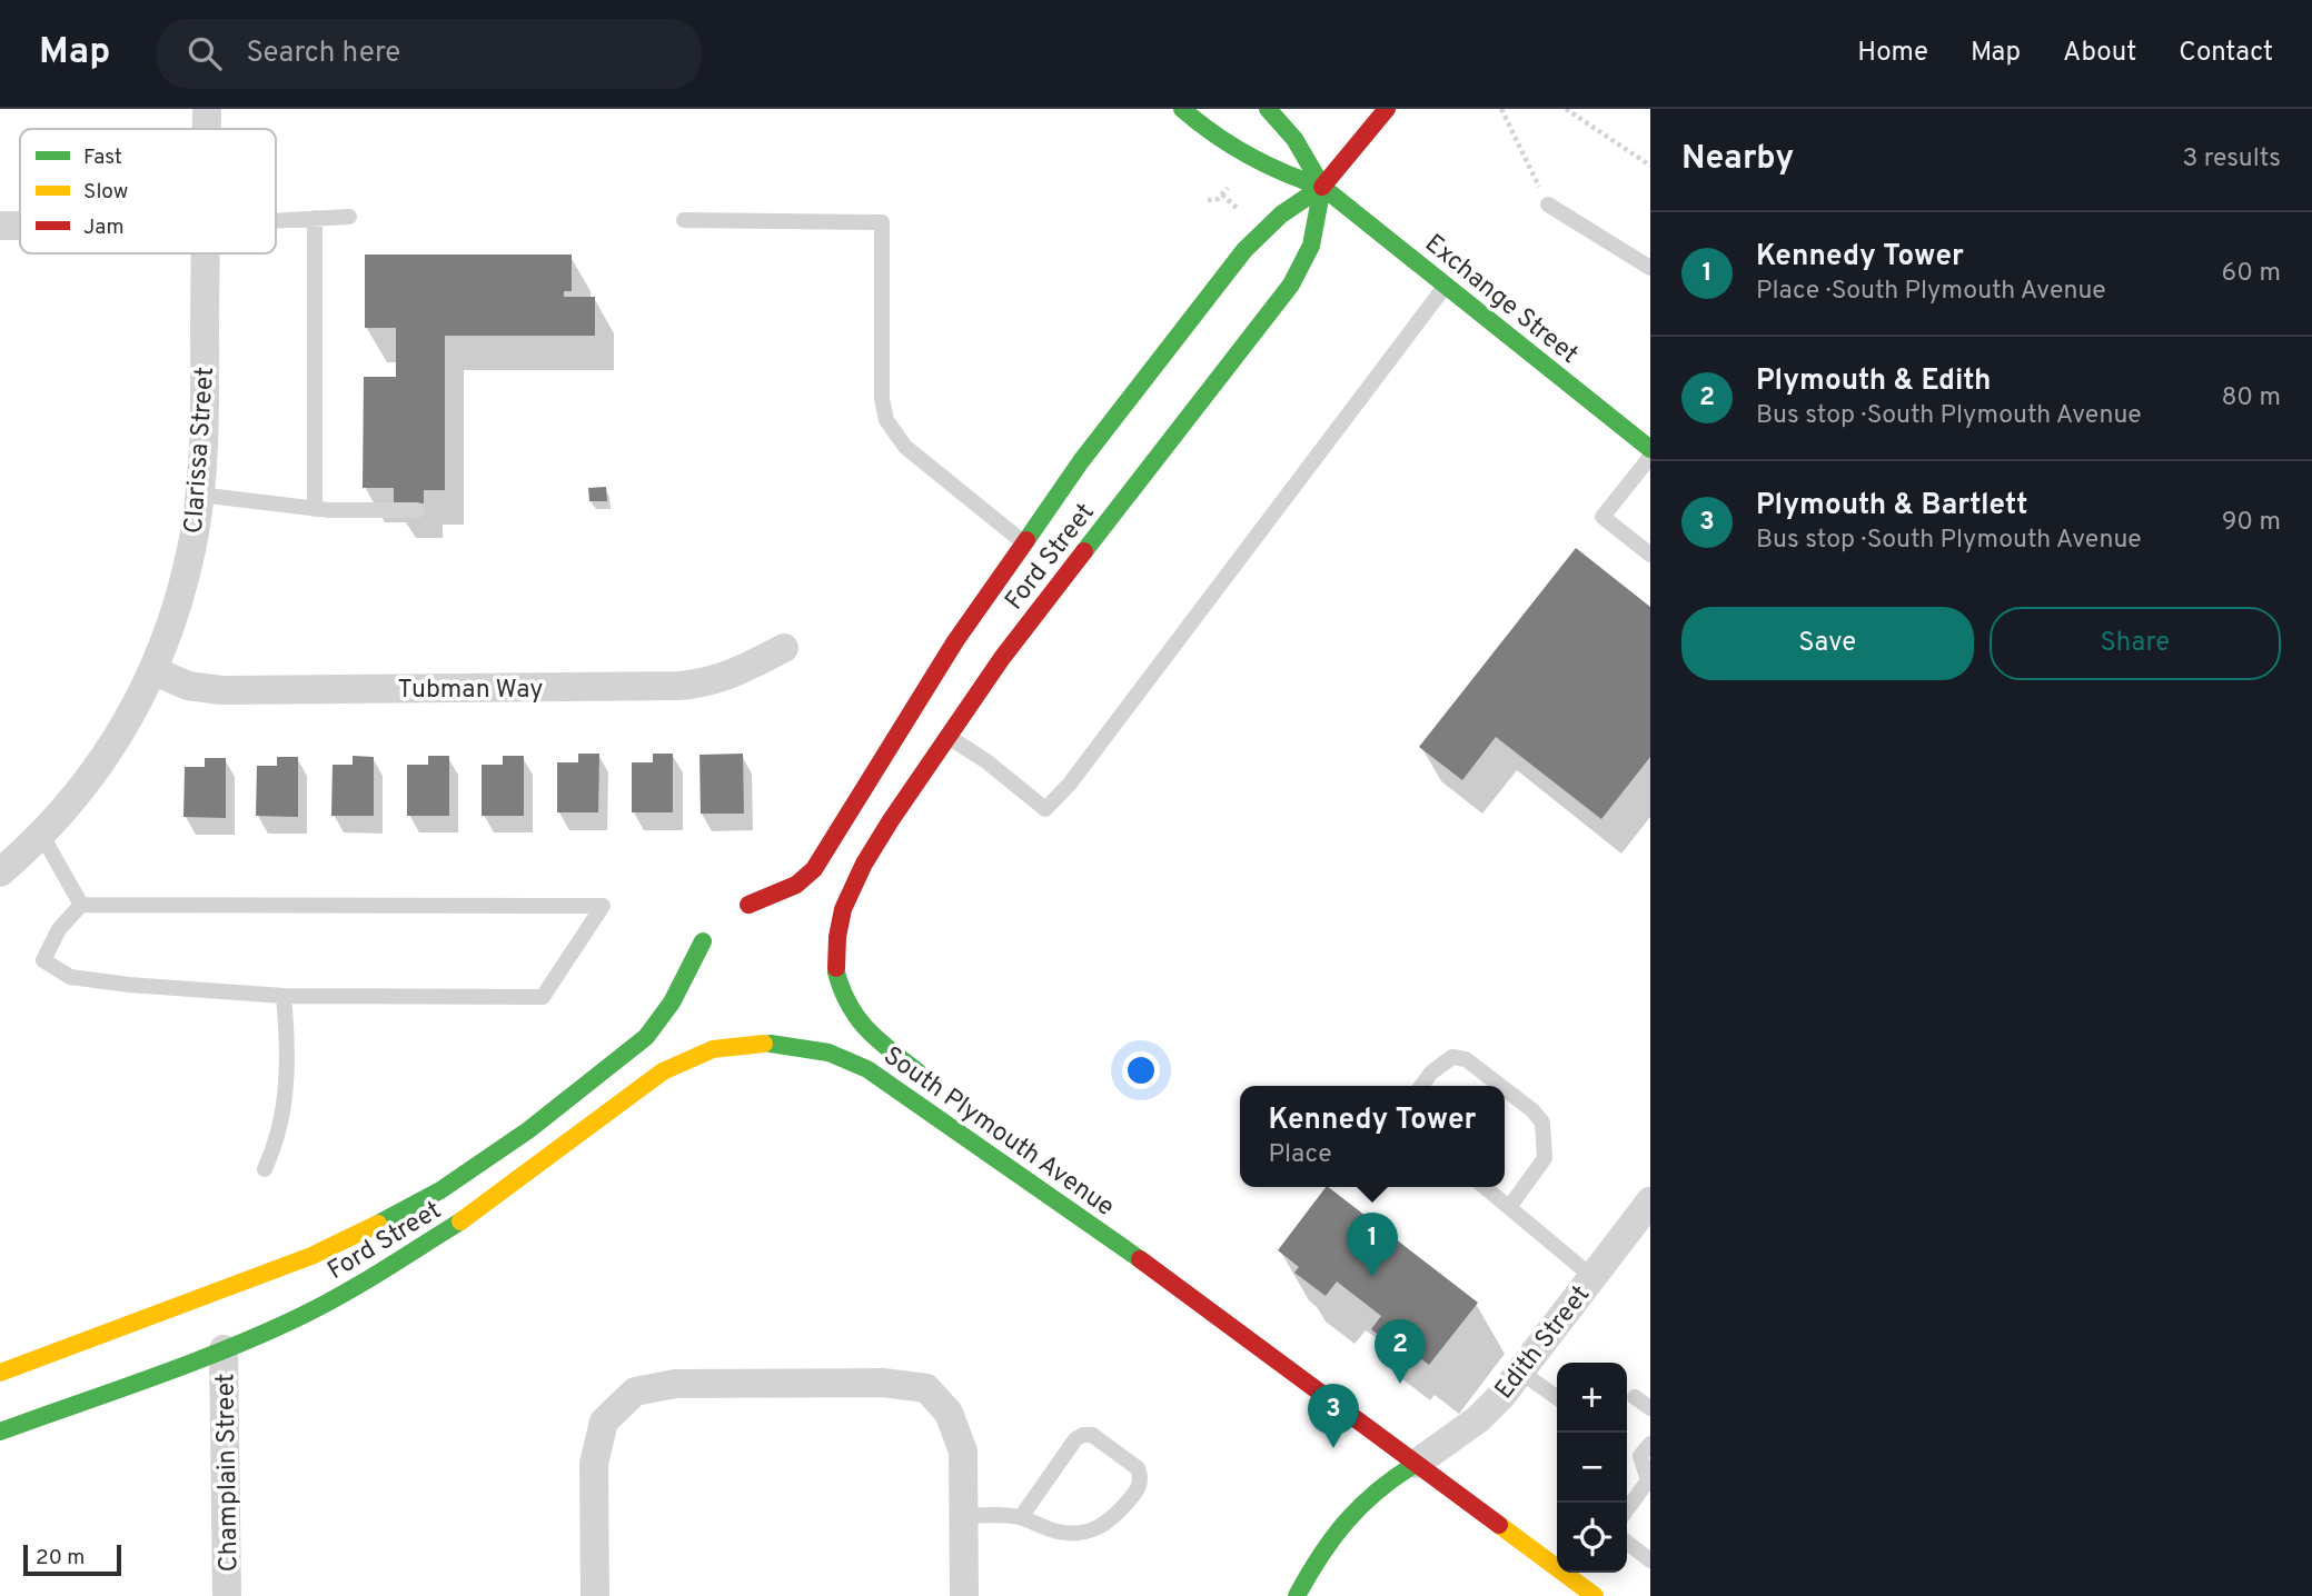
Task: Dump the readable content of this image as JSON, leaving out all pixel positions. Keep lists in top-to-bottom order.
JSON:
{
  "streets": {
    "main road": ["Exchange Street", "Ford Street", "South Plymouth Avenue"],
    "street": [
      "Clarissa Street",
      "Tubman Way",
      "Edith Street",
      "Champlain Street"
    ]
  },
  "crossings": [
    ["Exchange Street", "Ford Street"],
    ["Clarissa Street", "Tubman Way"],
    ["Ford Street", "South Plymouth Avenue"],
    ["Ford Street", "Champlain Street"],
    ["South Plymouth Avenue", "Edith Street"]
  ],
  "legend": ["Fast", "Slow", "Jam"],
  "scale_bar": "20 m",
  "page": {
    "header": "Map",
    "search": "Search here",
    "nav": [
      "Home",
      "Map",
      "About",
      "Contact"
    ],
    "heading": ["Nearby", "3 results"],
    "list": [
      {
        "mark": "1",
        "name": "Kennedy Tower",
        "note": "Place · South Plymouth Avenue",
        "value": "60 m"
      },
      {
        "mark": "2",
        "name": "Plymouth & Edith",
        "note": "Bus stop · South Plymouth Avenue",
        "value": "80 m"
      },
      {
        "mark": "3",
        "name": "Plymouth & Bartlett",
        "note": "Bus stop · South Plymouth Avenue",
        "value": "90 m"
      }
    ],
    "buttons": ["Save", "Share"],
    "popup": ["Kennedy Tower", "Place"],
    "pins": ["1", "2", "3"],
    "map_buttons": ["+", "−"],
    "scale": "20 m"
  }
}
